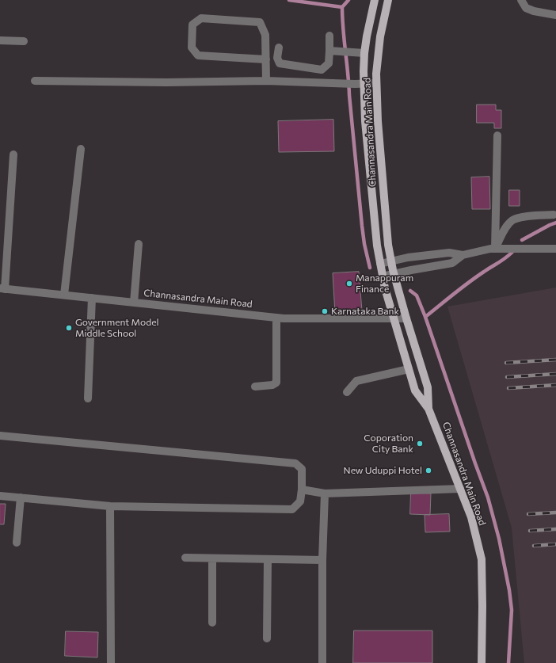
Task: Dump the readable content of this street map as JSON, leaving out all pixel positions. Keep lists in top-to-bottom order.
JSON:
{
  "streets": {
    "main road": ["Channasandra Main Road"]
  },
  "places": [
    "Manappuram Finance",
    "Karnataka Bank",
    "Government Model Middle School",
    "Coporation City Bank",
    "New Uduppi Hotel"
  ]
}
